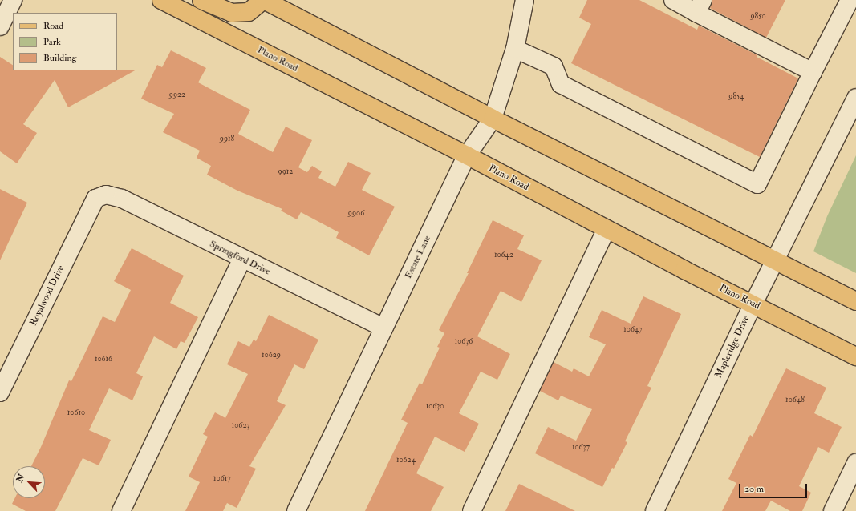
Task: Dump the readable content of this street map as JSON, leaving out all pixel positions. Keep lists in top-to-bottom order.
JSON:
{
  "streets": {
    "main road": ["Plano Road"],
    "street": [
      "Estate Lane",
      "Springford Drive",
      "Royalwood Drive",
      "Mapleridge Drive"
    ]
  },
  "crossings": [
    ["Plano Road", "Estate Lane"],
    ["Plano Road", "Mapleridge Drive"],
    ["Estate Lane", "Springford Drive"],
    ["Springford Drive", "Royalwood Drive"]
  ],
  "house_numbers": [
    "9850",
    "9922",
    "9854",
    "9918",
    "9912",
    "9906",
    "10642",
    "10647",
    "10636",
    "10629",
    "10616",
    "10648",
    "10630",
    "10610",
    "10623",
    "10637",
    "10624",
    "10617"
  ],
  "legend": ["Road", "Park", "Building"],
  "scale_bar": "20 m",
  "north": "top left"
}
